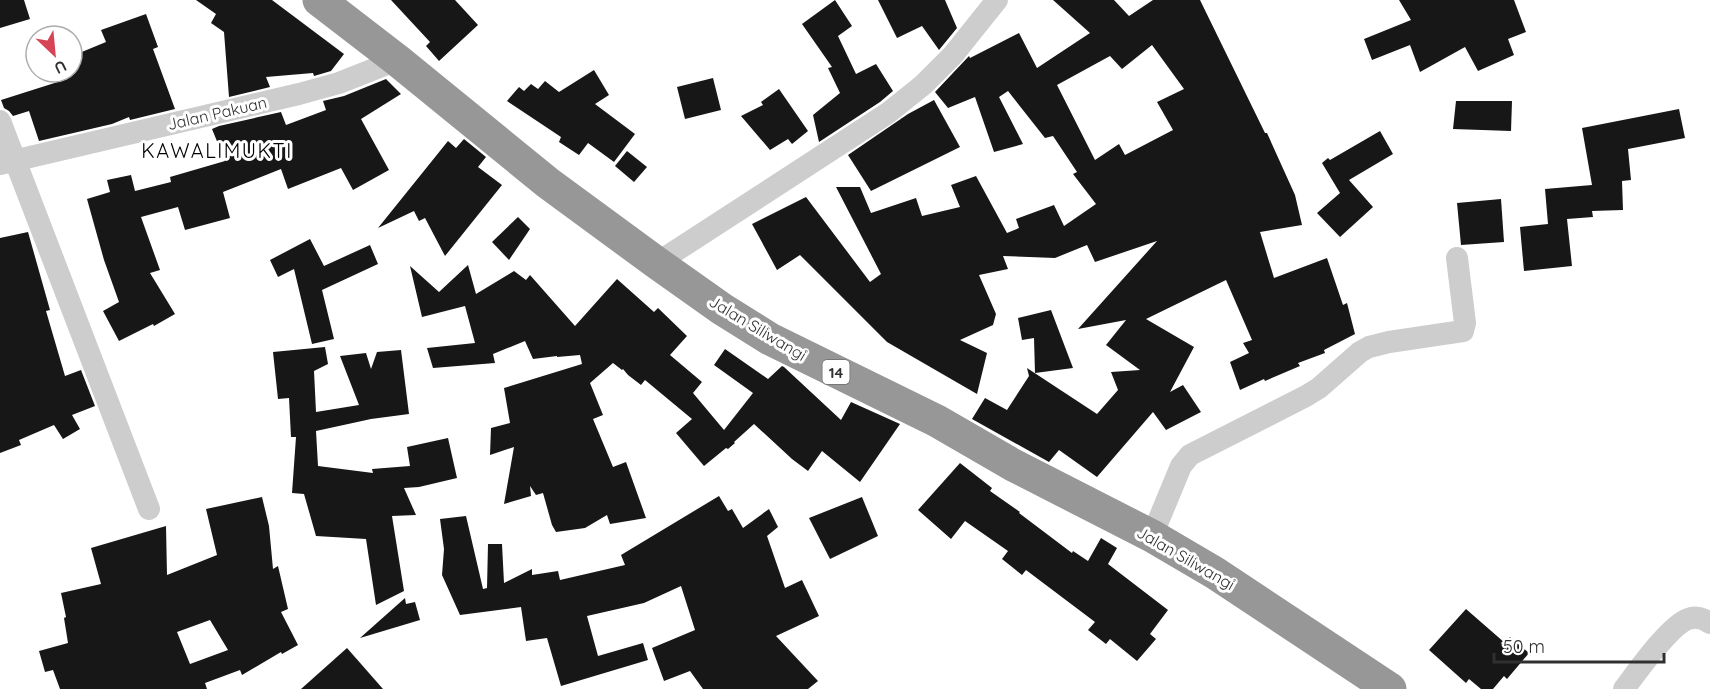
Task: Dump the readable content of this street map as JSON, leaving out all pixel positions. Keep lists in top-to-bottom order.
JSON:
{
  "streets": {
    "highway": ["Jalan Siliwangi", "14"],
    "street": ["Jalan Pakuan"]
  },
  "crossings": [
    ["Jalan Pakuan", "Jalan Siliwangi"]
  ],
  "districts": ["KAWALIMUKTI"],
  "scale_bar": "50 m",
  "north": "bottom right"
}
